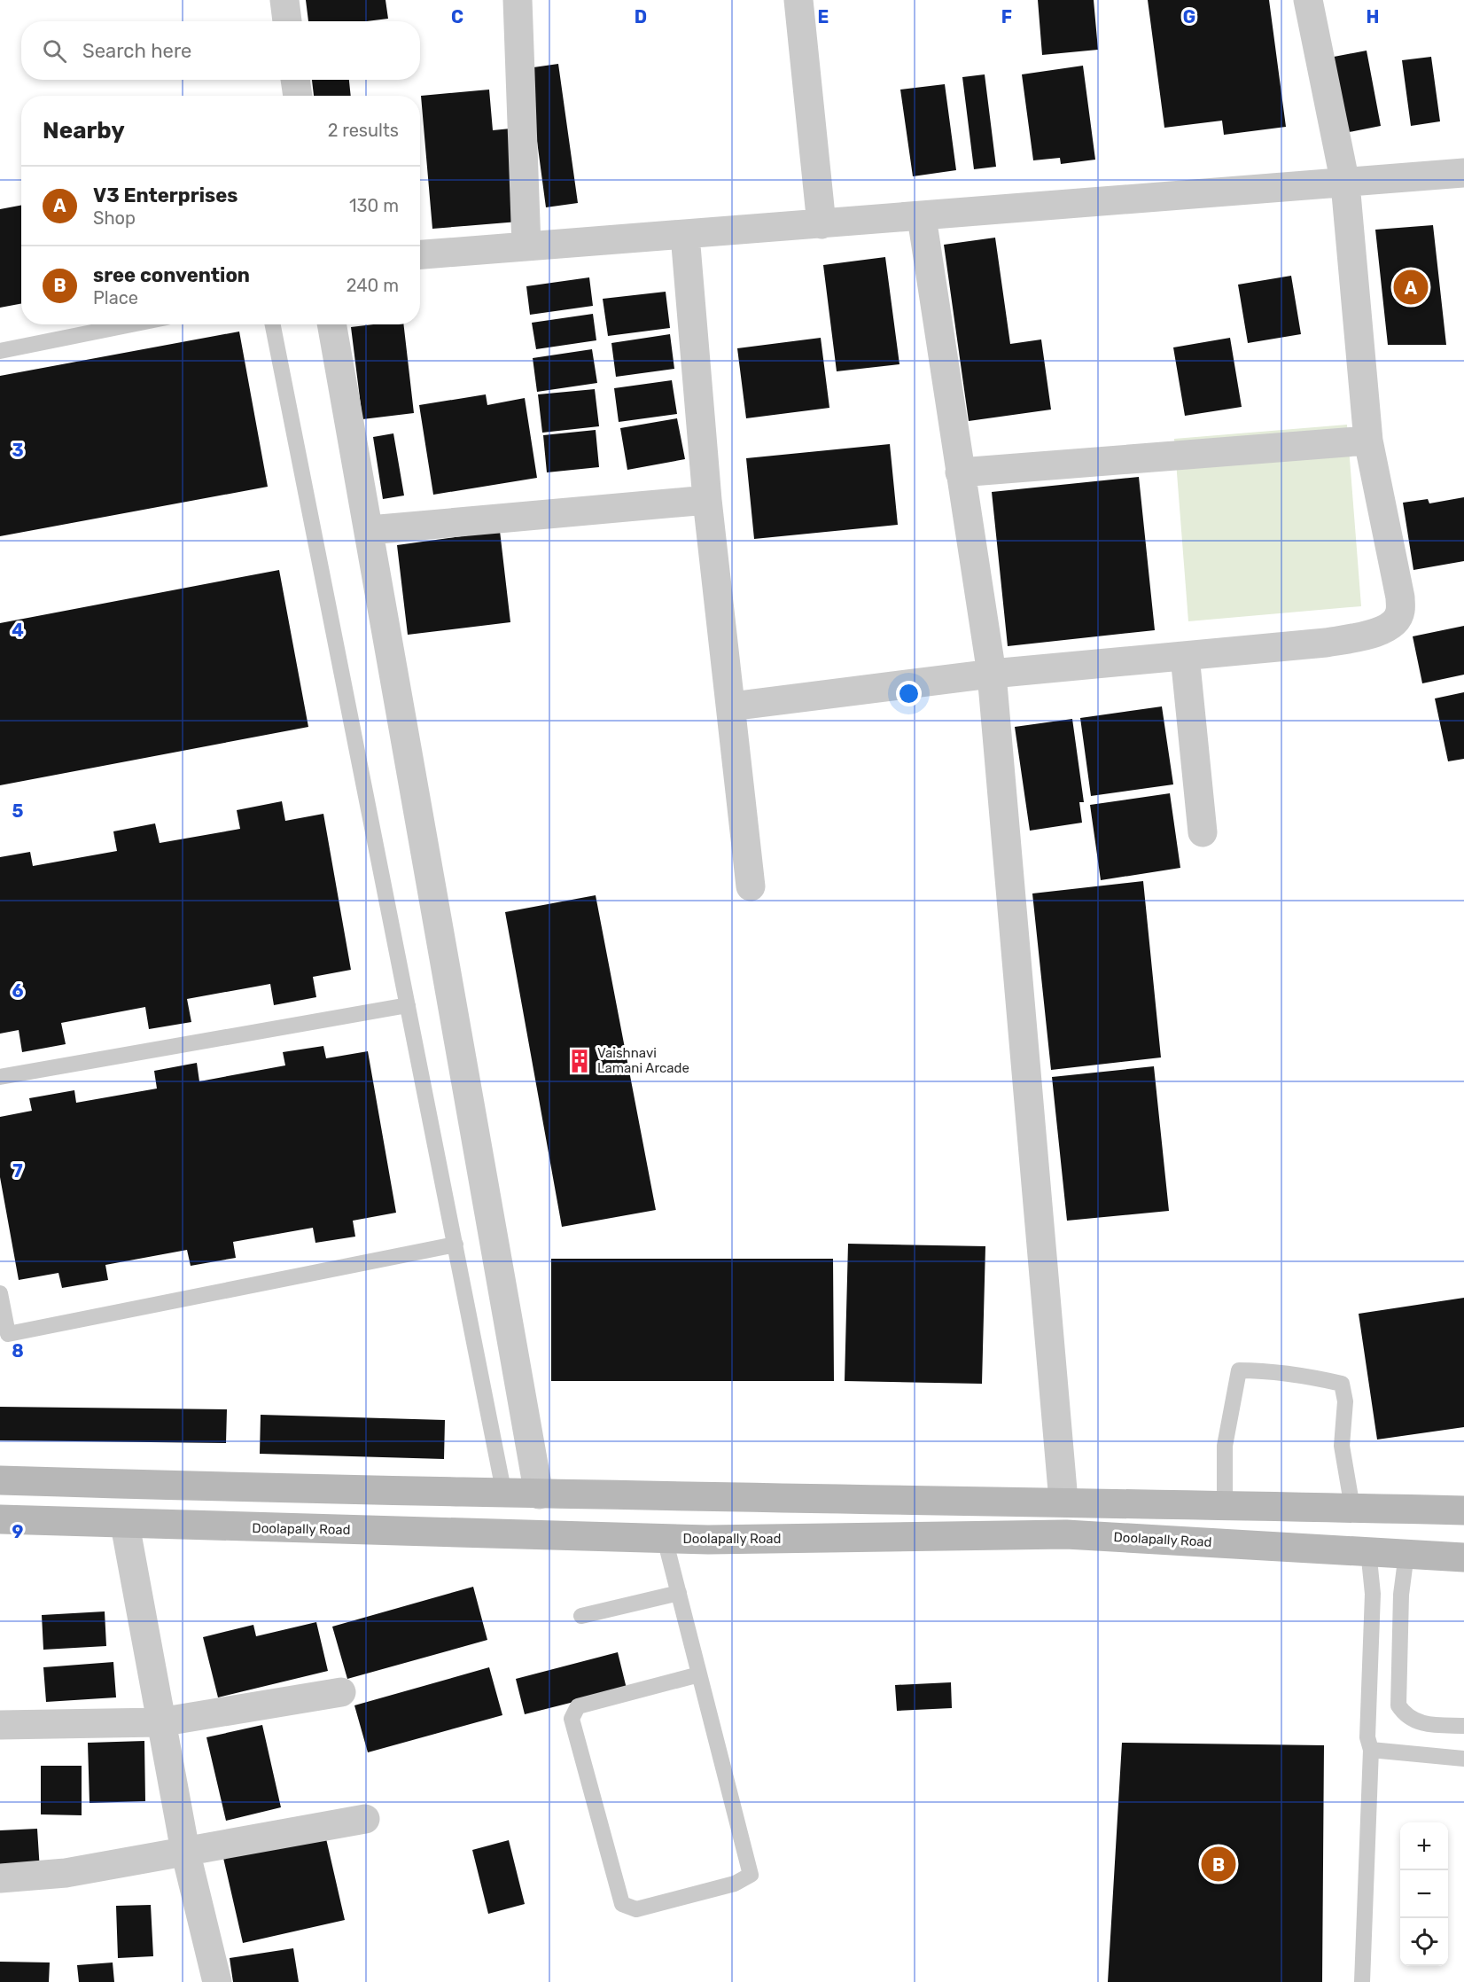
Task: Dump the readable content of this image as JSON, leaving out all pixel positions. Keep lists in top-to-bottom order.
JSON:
{
  "streets": {
    "main road": ["Doolapally Road"]
  },
  "places": {
    "building": ["Vaishnavi Lamani Arcade"]
  },
  "page": {
    "search": "Search here",
    "heading": ["Nearby", "2 results"],
    "list": [
      {
        "mark": "A",
        "name": "V3 Enterprises",
        "note": "Shop",
        "value": "130 m"
      },
      {
        "mark": "B",
        "name": "sree convention",
        "note": "Place",
        "value": "240 m"
      }
    ],
    "pins": ["A", "B"],
    "map_buttons": ["+", "−"]
  },
  "grid": {
    "columns": [
      "C",
      "D",
      "E",
      "F",
      "G",
      "H"
    ],
    "rows": [
      "3",
      "4",
      "5",
      "6",
      "7",
      "8",
      "9"
    ]
  }
}
